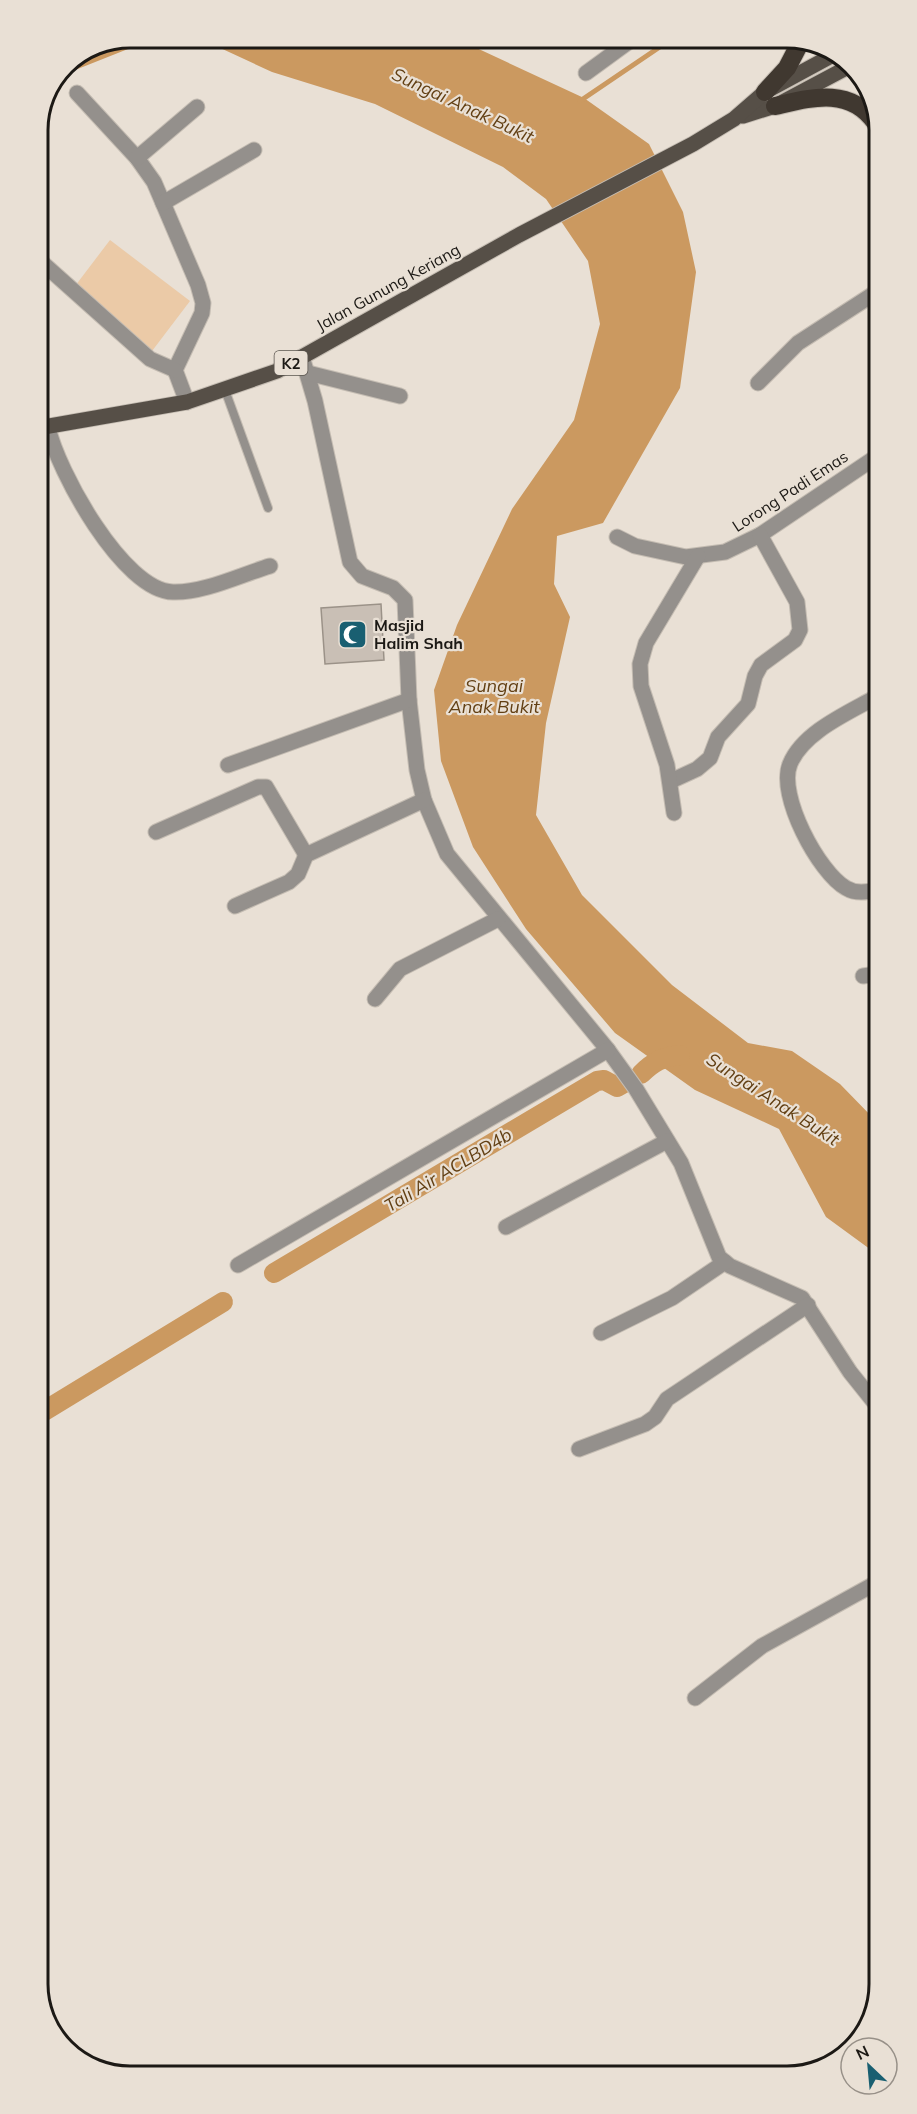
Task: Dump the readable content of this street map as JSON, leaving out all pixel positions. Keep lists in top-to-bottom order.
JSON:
{
  "streets": {
    "main road": ["Jalan Gunung Keriang", "K2"],
    "street": ["Lorong Padi Emas"]
  },
  "water": ["Sungai Anak Bukit", "Tali Air ACLBD4b"],
  "places": {
    "mosque": ["Masjid Halim Shah"]
  },
  "north": "top left"
}
